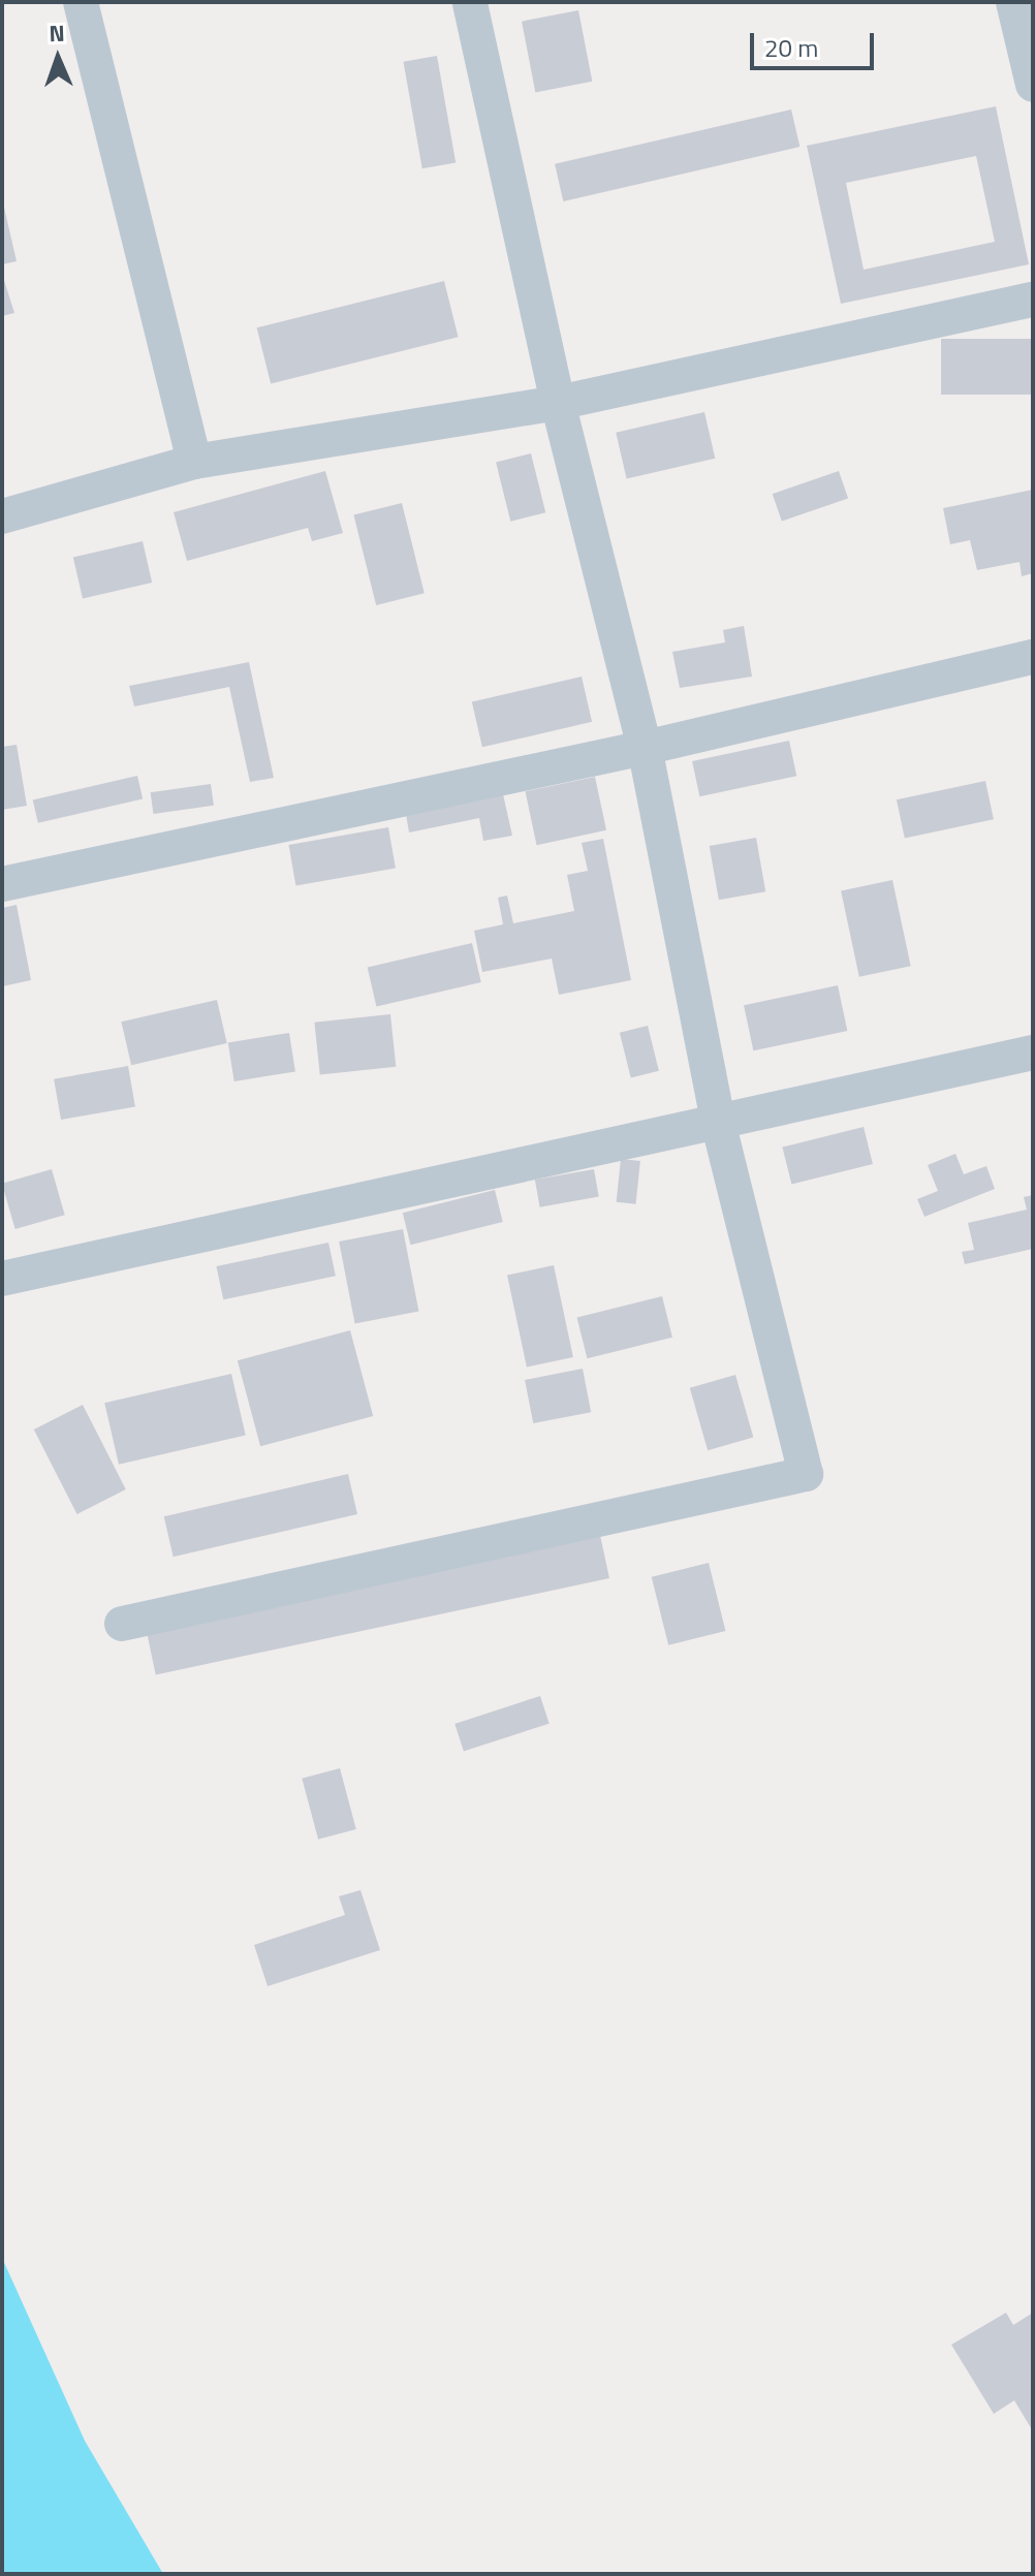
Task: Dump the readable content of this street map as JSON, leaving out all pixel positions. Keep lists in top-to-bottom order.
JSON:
{
  "scale_bar": "20 m",
  "north": "top"
}
